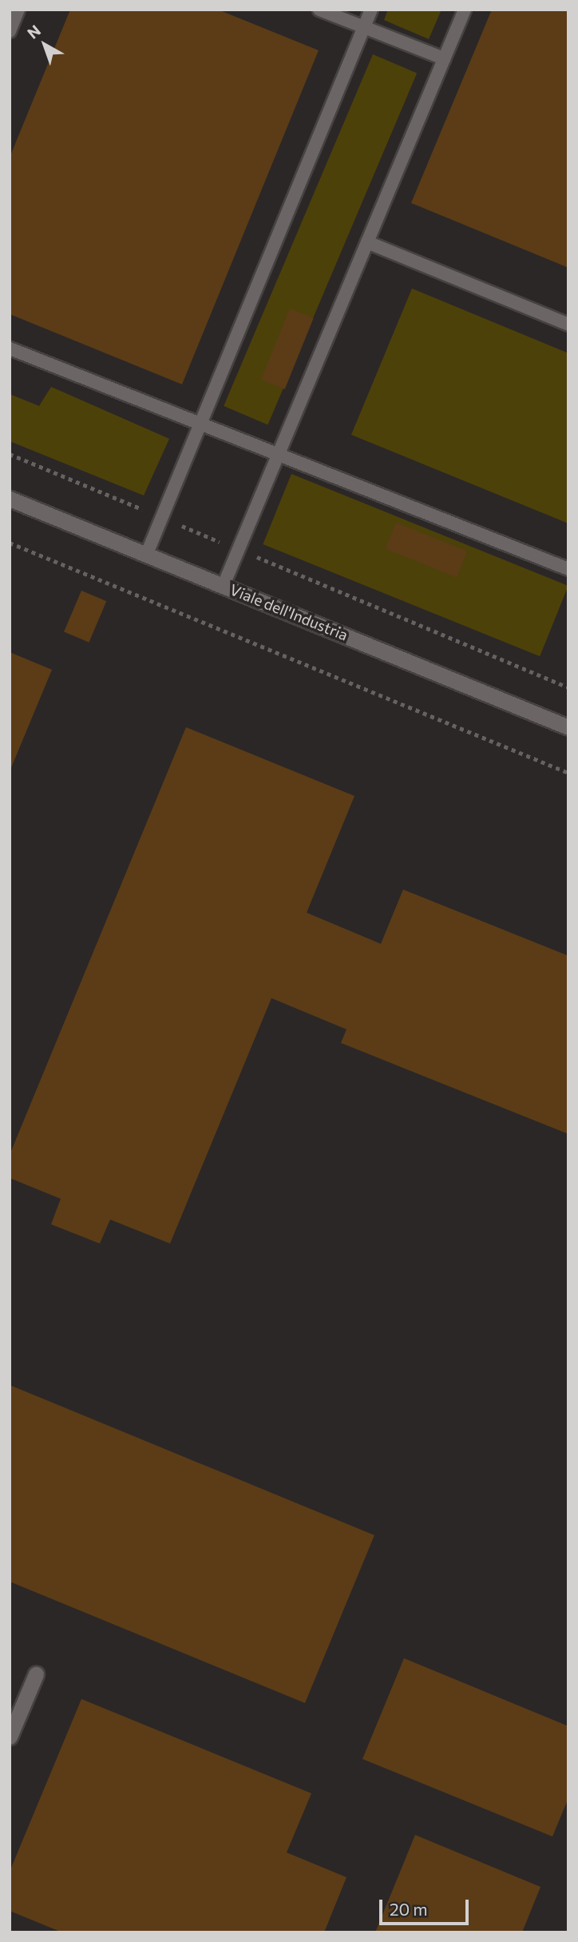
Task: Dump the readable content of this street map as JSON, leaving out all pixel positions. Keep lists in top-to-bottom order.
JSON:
{
  "streets": {
    "street": ["Viale dell'Industria"]
  },
  "scale_bar": "20 m",
  "north": "top left"
}
